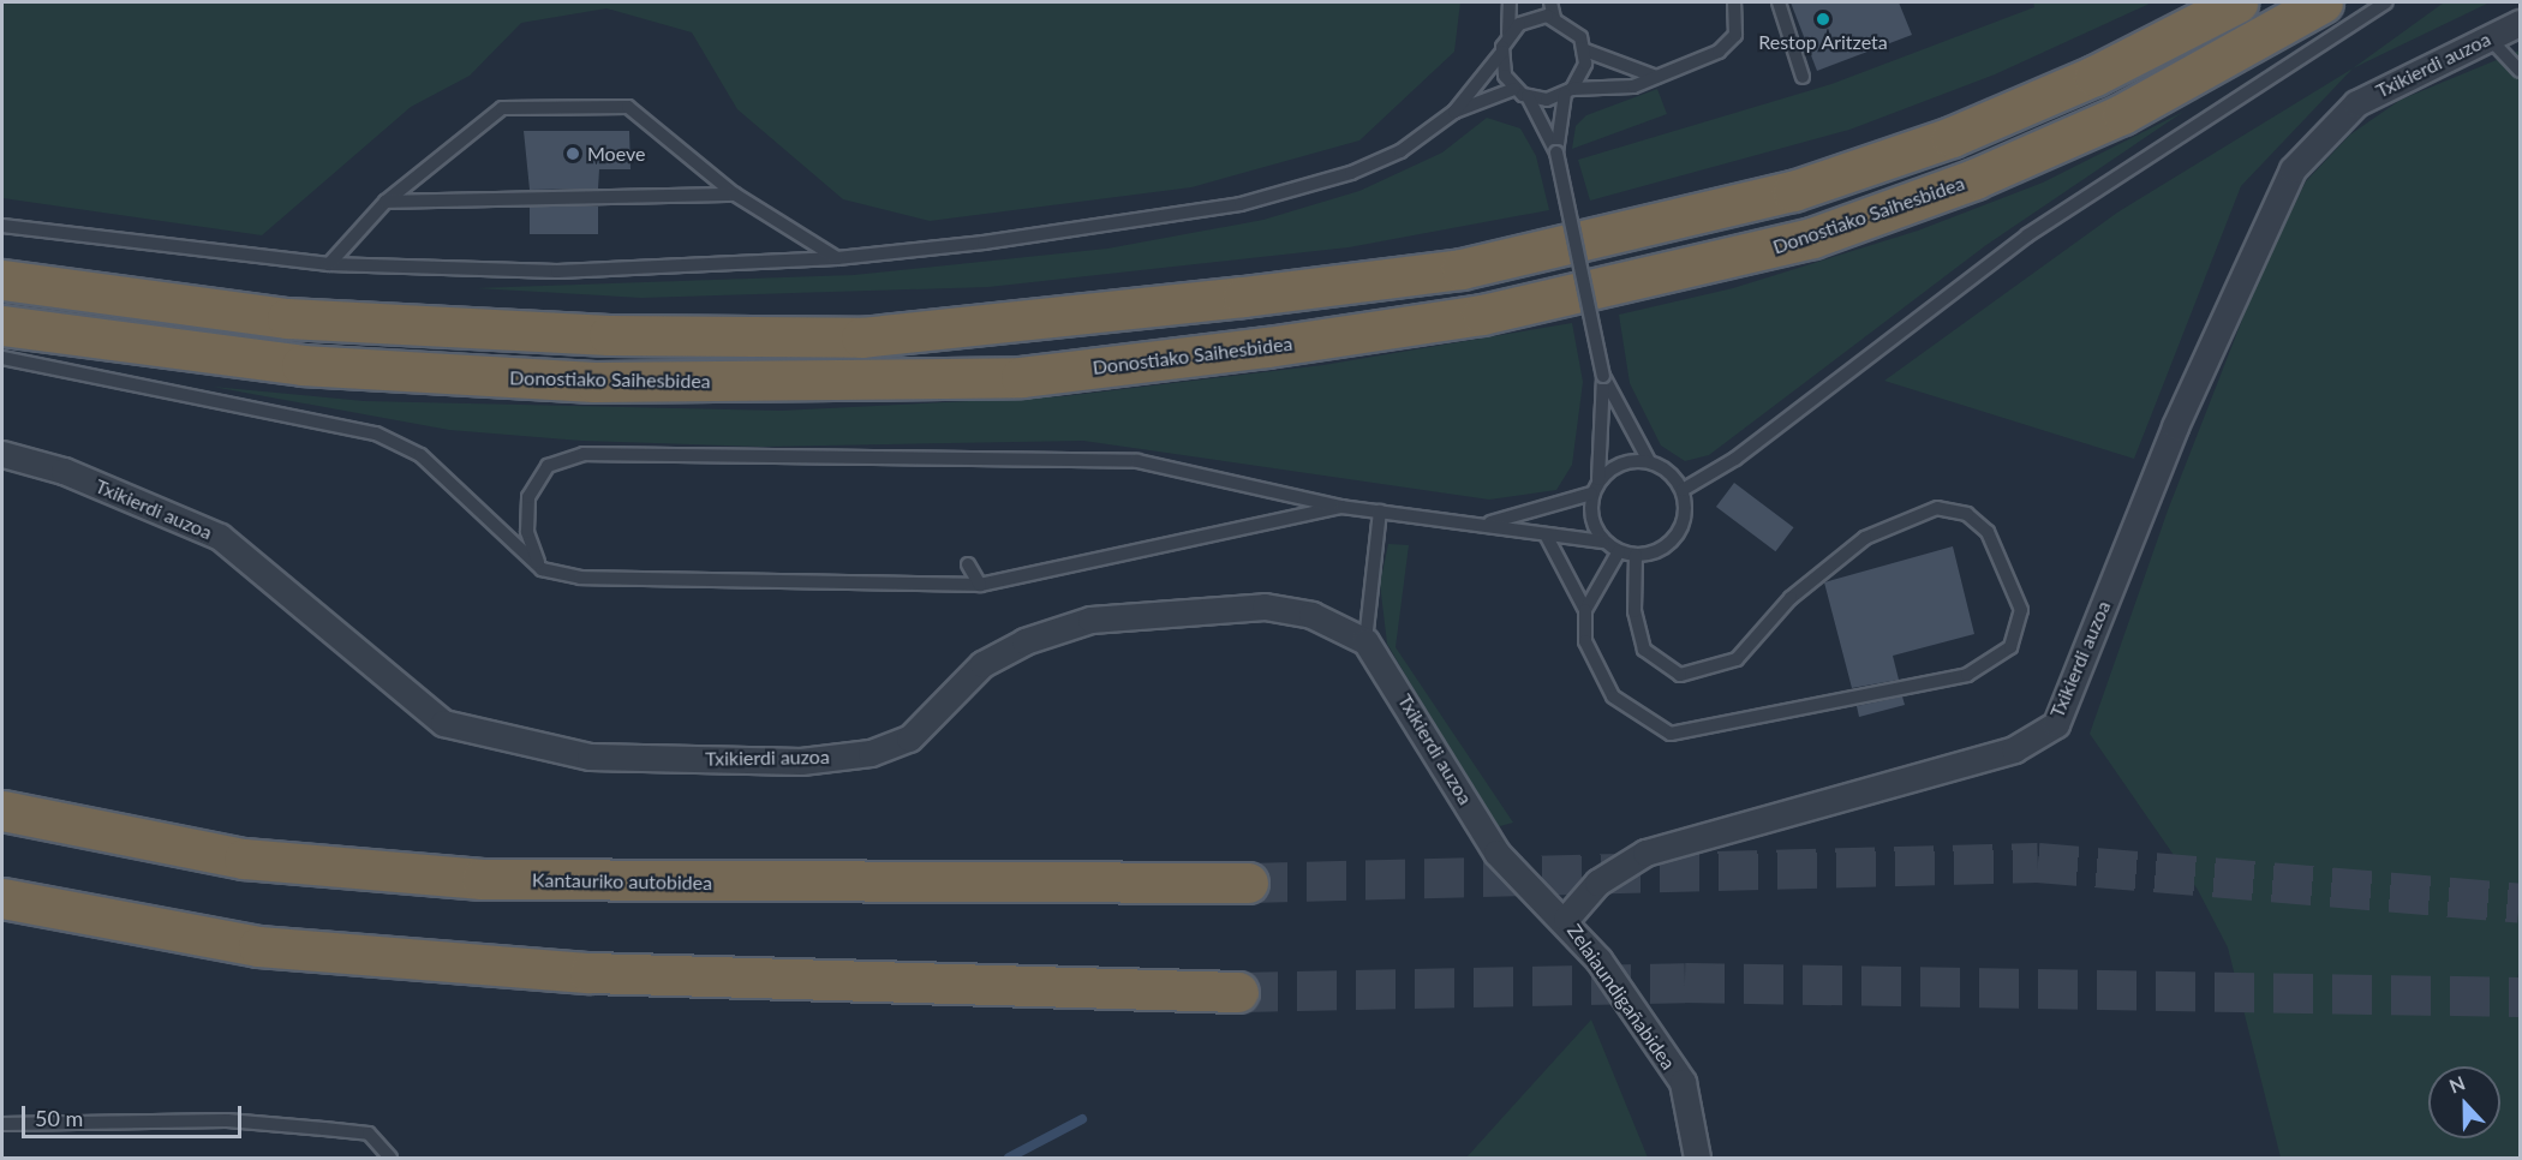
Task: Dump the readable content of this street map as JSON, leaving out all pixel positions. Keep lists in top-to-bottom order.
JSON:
{
  "streets": {
    "highway": ["Donostiako Saihesbidea", "Kantauriko autobidea"],
    "street": ["Txikierdi auzoa", "Zelaiaundigañabidea"]
  },
  "crossings": [
    ["Txikierdi auzoa", "Zelaiaundigañabidea"]
  ],
  "places": ["Restop Aritzeta", "Moeve"],
  "scale_bar": "50 m",
  "north": "top"
}
